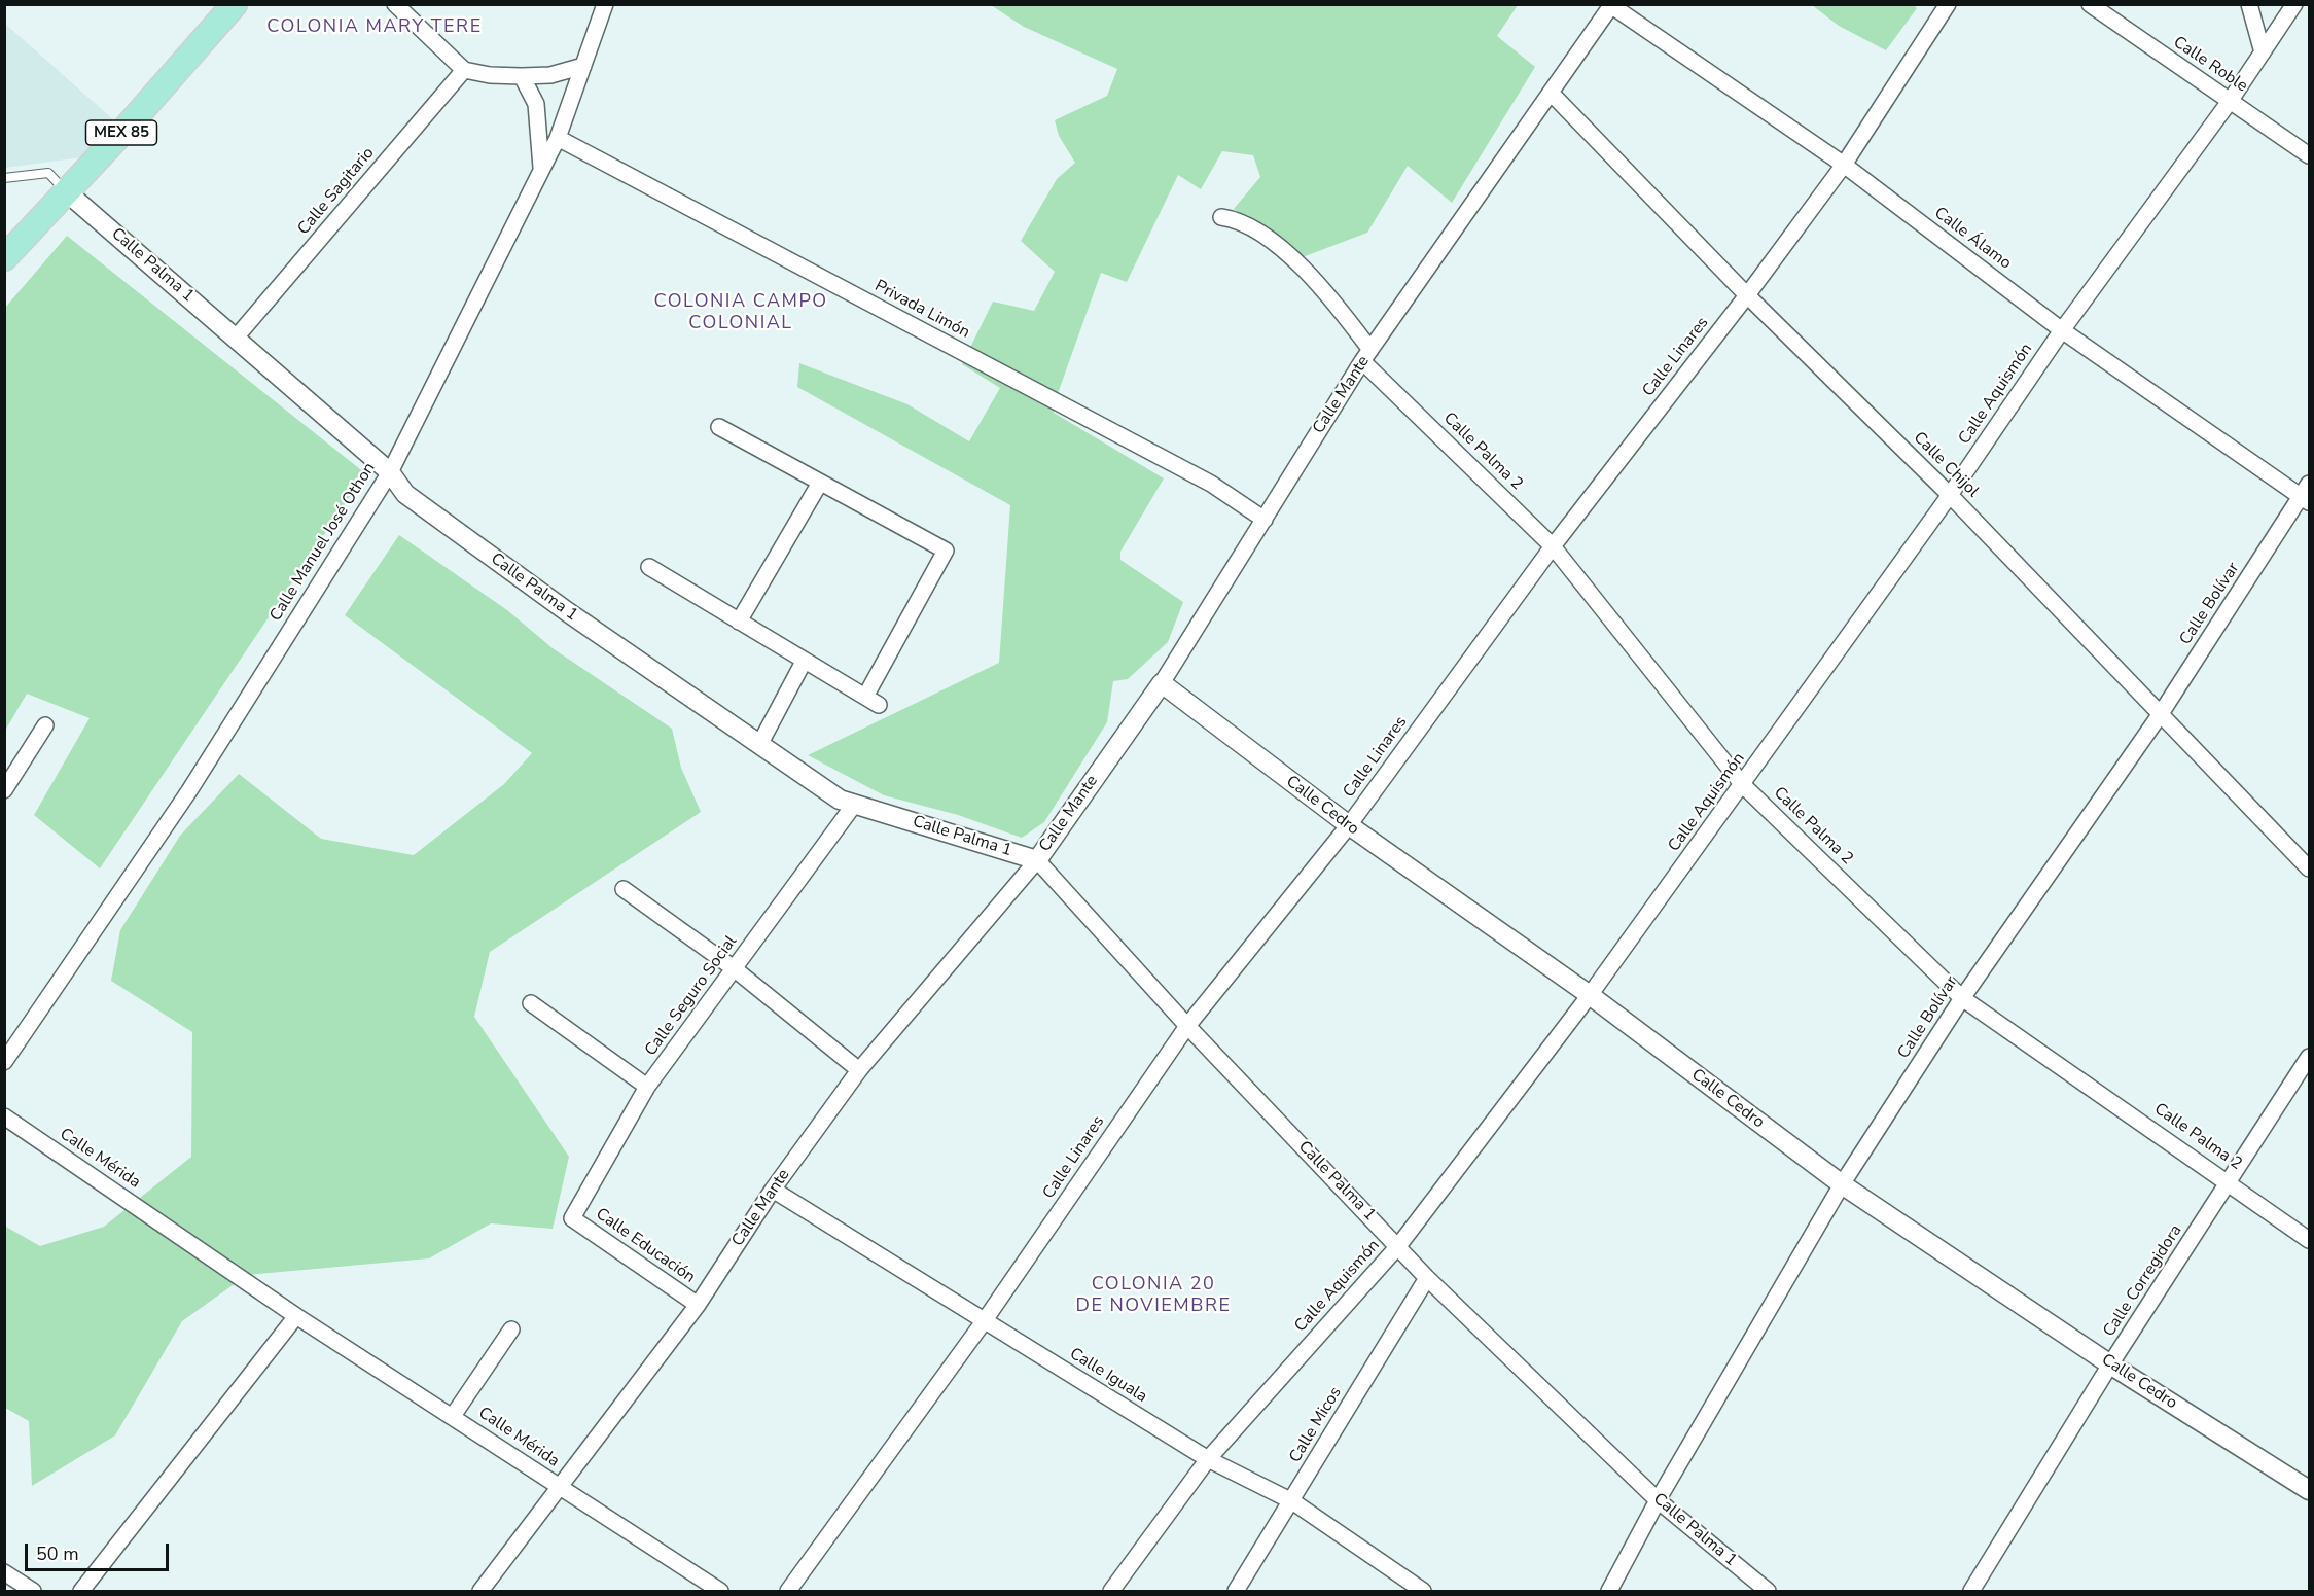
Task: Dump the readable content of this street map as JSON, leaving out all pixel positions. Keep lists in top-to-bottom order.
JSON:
{
  "streets": {
    "main road": ["MEX 85"],
    "street": [
      "Calle Roble",
      "Calle Sagitario",
      "Calle Álamo",
      "Calle Palma 1",
      "Privada Limón",
      "Calle Linares",
      "Calle Aquismón",
      "Calle Mante",
      "Calle Palma 2",
      "Calle Chijol",
      "Calle Manuel José Othon",
      "Calle Bolívar",
      "Calle Cedro",
      "Calle Seguro Social",
      "Calle Mérida",
      "Calle Educación",
      "Calle Corregidora",
      "Calle Iguala",
      "Calle Micos"
    ]
  },
  "crossings": [
    ["Calle Roble", "Calle Aquismón"],
    ["MEX 85", "Calle Palma 1"],
    ["Calle Sagitario", "Calle Palma 1"],
    ["Calle Álamo", "Calle Linares"],
    ["Calle Álamo", "Calle Aquismón"],
    ["Calle Álamo", "Calle Mante"],
    ["Calle Álamo", "Calle Bolívar"],
    ["Calle Palma 1", "Calle Linares"],
    ["Calle Palma 1", "Calle Aquismón"],
    ["Calle Palma 1", "Calle Mante"],
    ["Calle Palma 1", "Calle Manuel José Othon"],
    ["Calle Palma 1", "Calle Bolívar"],
    ["Calle Palma 1", "Calle Seguro Social"],
    ["Calle Palma 1", "Calle Micos"],
    ["Privada Limón", "Calle Mante"],
    ["Privada Limón", "Calle Manuel José Othon"],
    ["Calle Linares", "Calle Palma 2"],
    ["Calle Linares", "Calle Chijol"],
    ["Calle Linares", "Calle Cedro"],
    ["Calle Linares", "Calle Iguala"],
    ["Calle Aquismón", "Calle Palma 2"],
    ["Calle Aquismón", "Calle Chijol"],
    ["Calle Aquismón", "Calle Cedro"],
    ["Calle Aquismón", "Calle Iguala"],
    ["Calle Mante", "Calle Palma 2"],
    ["Calle Mante", "Calle Chijol"],
    ["Calle Mante", "Calle Cedro"],
    ["Calle Mante", "Calle Mérida"],
    ["Calle Mante", "Calle Educación"],
    ["Calle Mante", "Calle Iguala"],
    ["Calle Palma 2", "Calle Bolívar"],
    ["Calle Palma 2", "Calle Corregidora"],
    ["Calle Chijol", "Calle Bolívar"],
    ["Calle Bolívar", "Calle Cedro"],
    ["Calle Cedro", "Calle Corregidora"],
    ["Calle Seguro Social", "Calle Educación"],
    ["Calle Iguala", "Calle Micos"]
  ],
  "districts": ["COLONIA MARY TERE", "COLONIA CAMPO COLONIAL", "COLONIA 20 DE NOVIEMBRE"],
  "scale_bar": "50 m"
}
